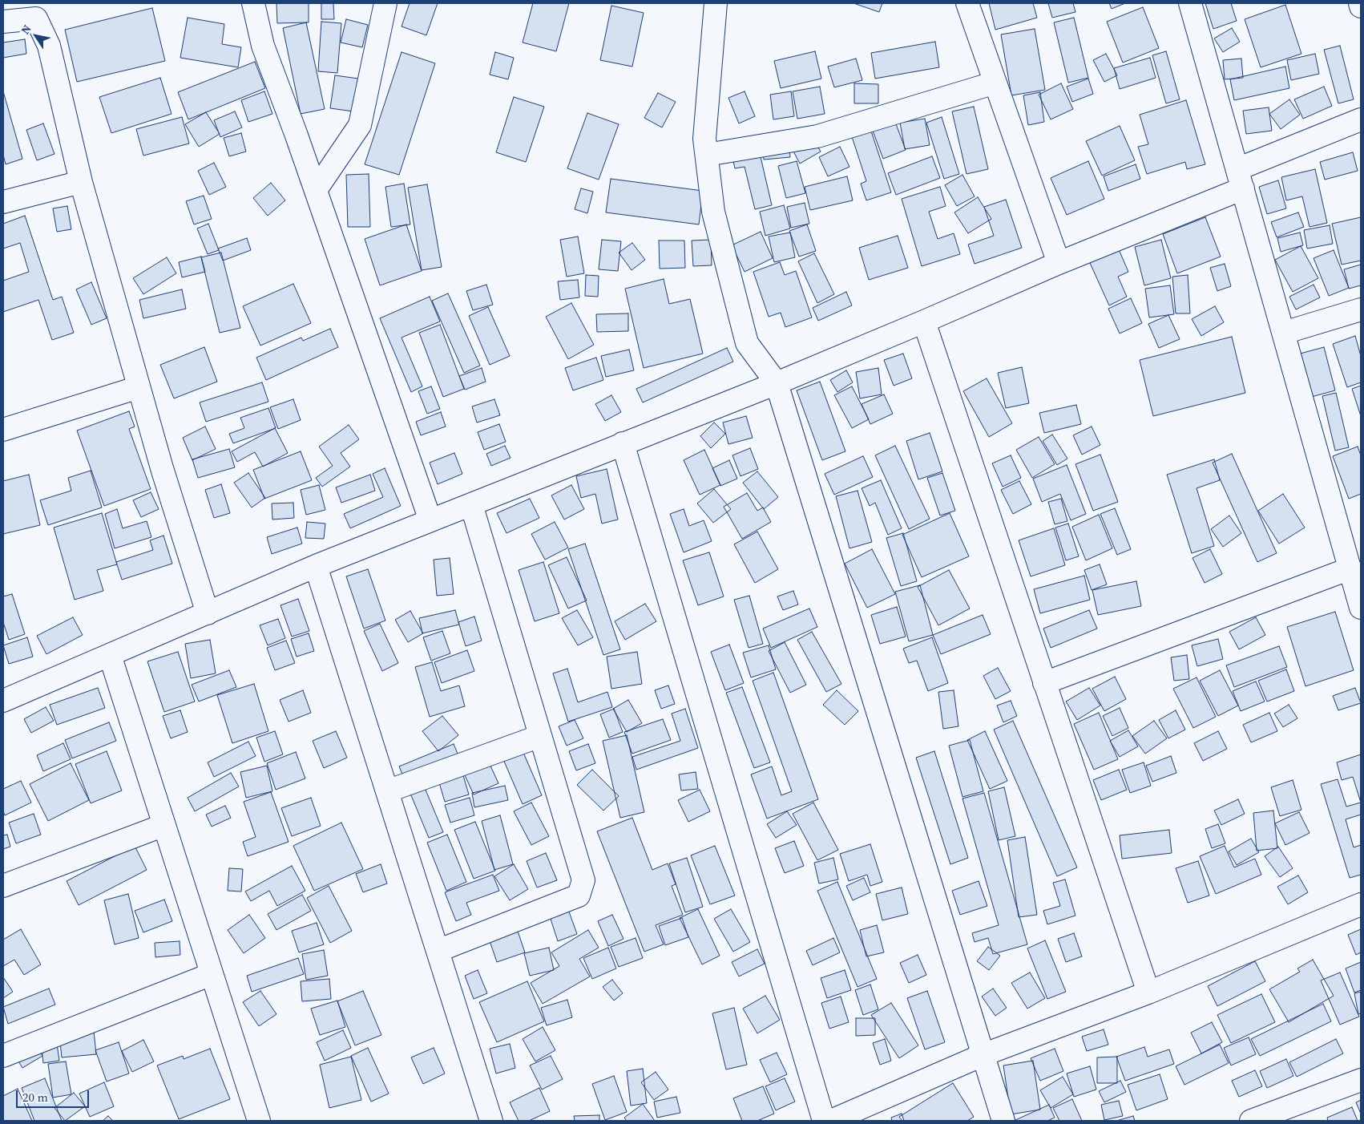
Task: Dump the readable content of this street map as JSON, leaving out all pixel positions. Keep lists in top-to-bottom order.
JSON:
{
  "scale_bar": "20 m",
  "north": "top left"
}
